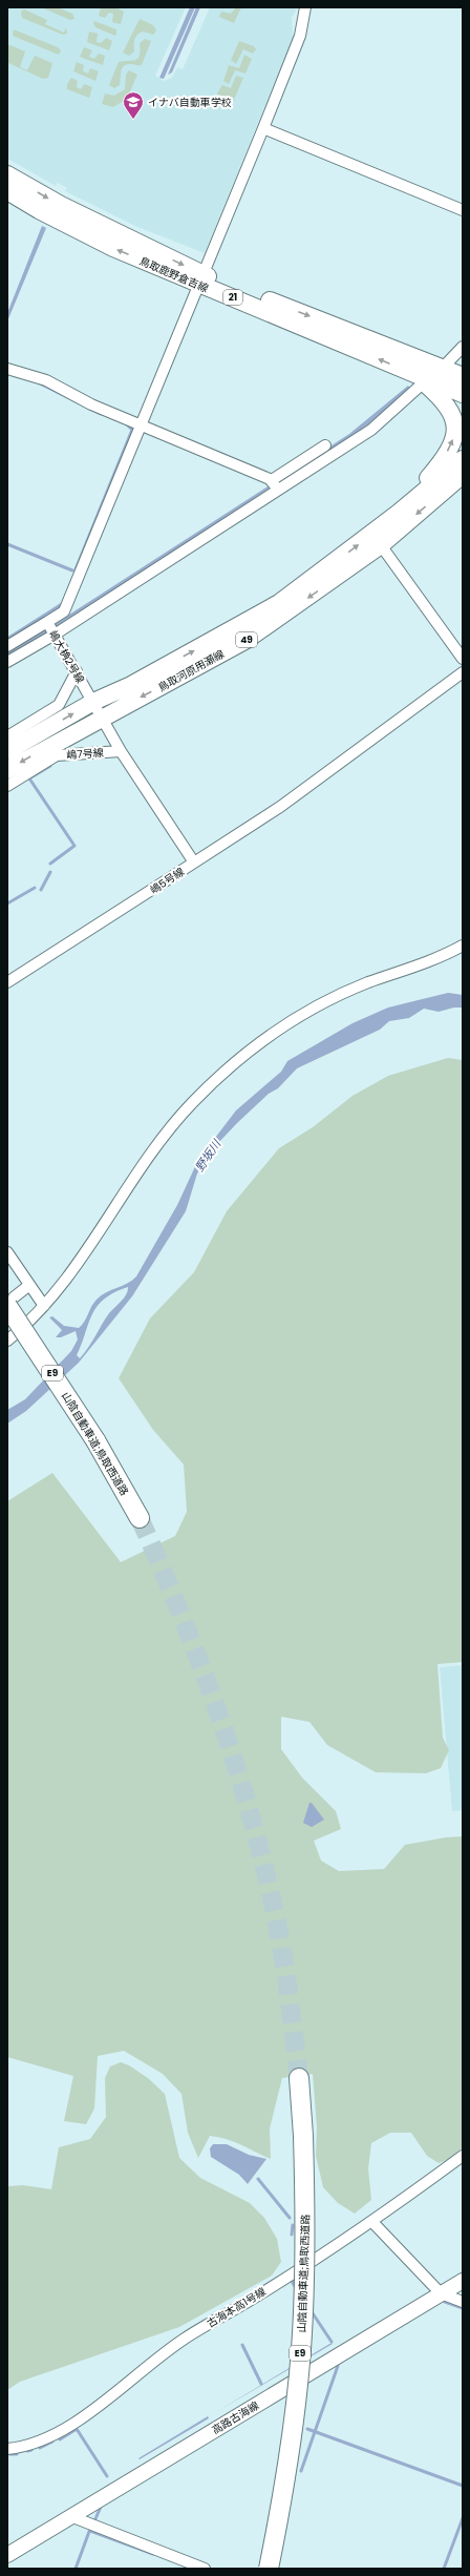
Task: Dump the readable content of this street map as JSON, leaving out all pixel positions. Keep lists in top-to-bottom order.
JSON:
{
  "streets": {
    "highway": ["E9", "山陰自動車道;鳥取西道路"],
    "main road": [
      "鳥取鹿野倉吉線",
      "21",
      "49",
      "鳥取河原用瀬線",
      "高路古海線"
    ],
    "street": [
      "嶋大桷2号線",
      "嶋7号線",
      "嶋5号線",
      "古海本高1号線"
    ]
  },
  "crossings": [
    ["嶋大桷2号線", "鳥取河原用瀬線"],
    ["嶋大桷2号線", "嶋5号線"],
    ["鳥取河原用瀬線", "嶋5号線"],
    ["嶋7号線", "嶋5号線"]
  ],
  "water": ["野坂川"],
  "places": {
    "school or university": ["イナバ自動車学校"]
  }
}
